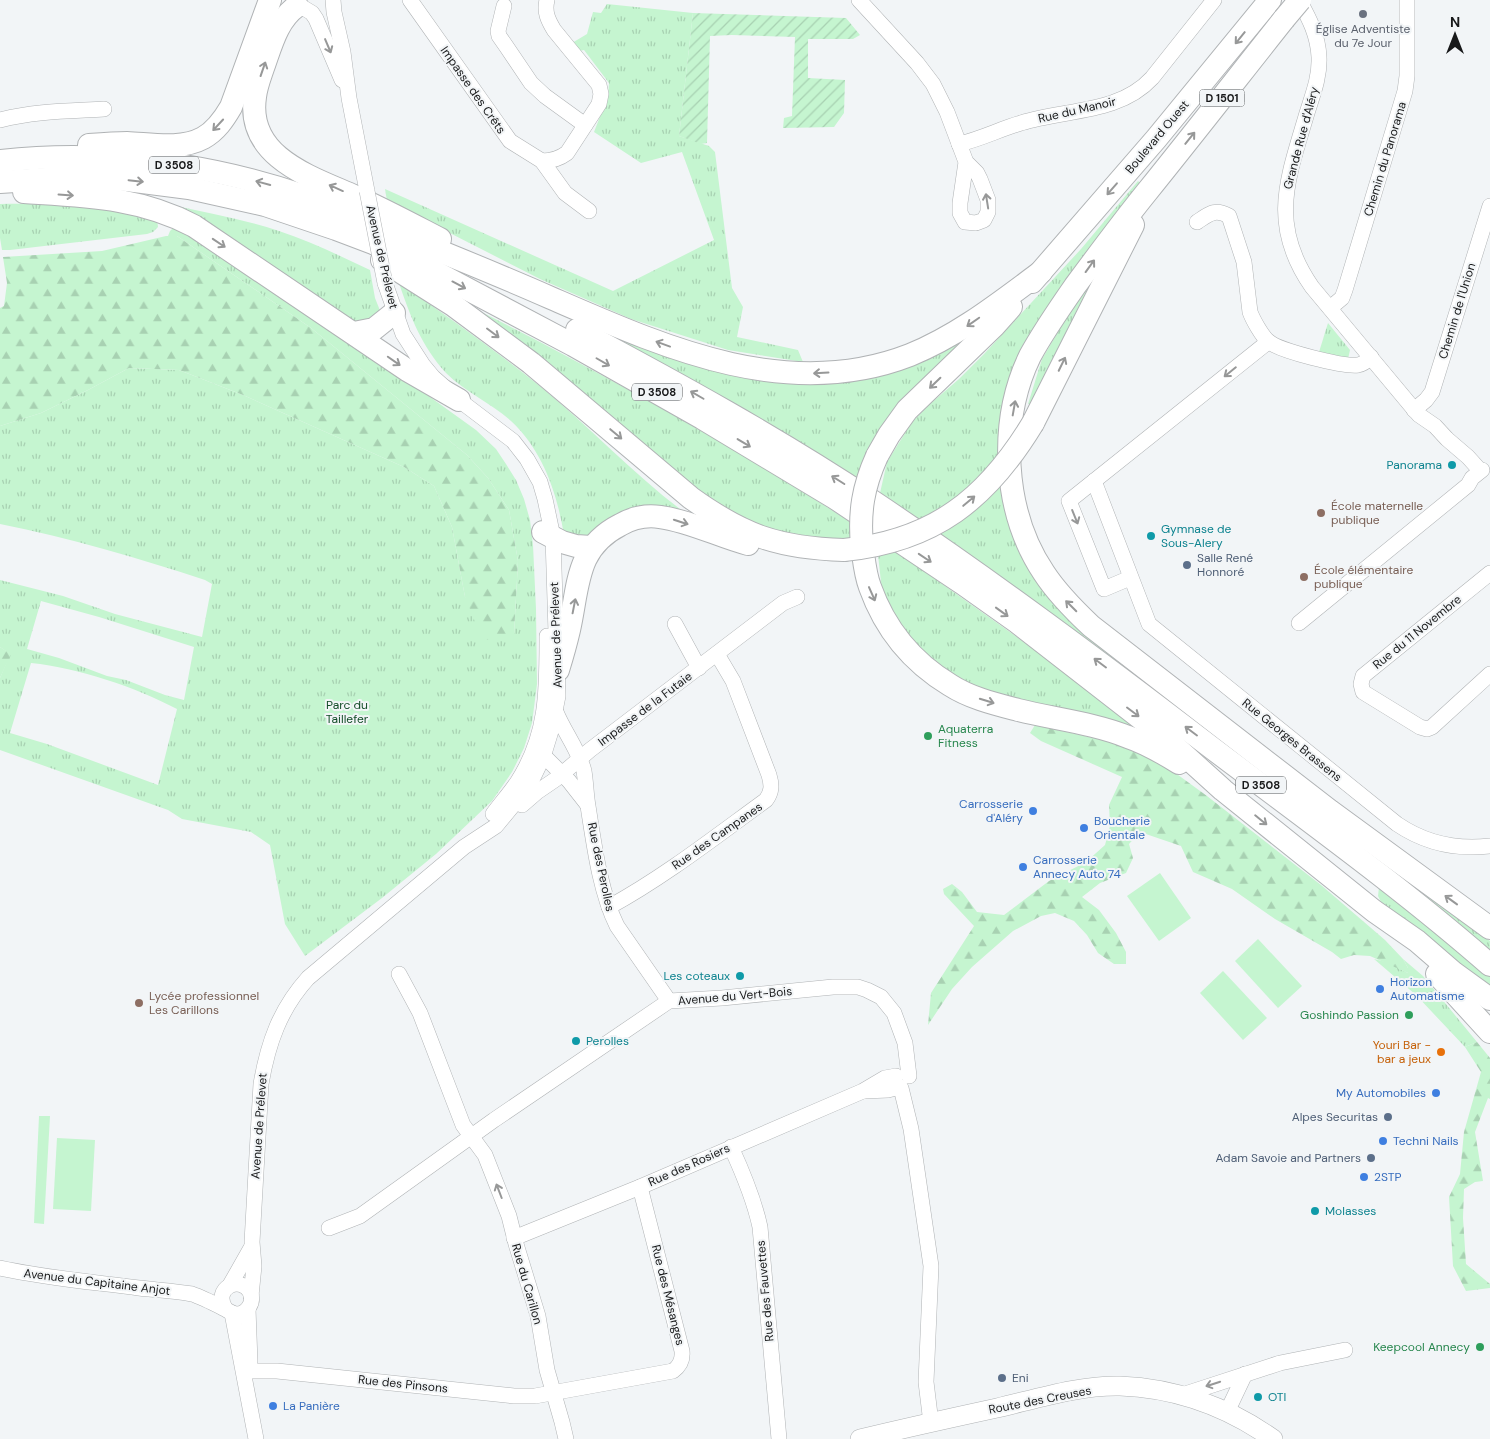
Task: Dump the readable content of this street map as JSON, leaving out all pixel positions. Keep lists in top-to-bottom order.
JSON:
{
  "streets": {
    "highway": ["D 1501", "Boulevard Ouest", "D 3508"],
    "main road": ["Route des Creuses"],
    "street": [
      "Impasse des Crêts",
      "Rue du Manoir",
      "Grande Rue d'Aléry",
      "Chemin du Panorama",
      "Avenue de Prélevet",
      "Chemin de l'Union",
      "Rue du 11 Novembre",
      "Impasse de la Futaie",
      "Rue Georges Brassens",
      "Rue des Campanes",
      "Rue des Perolles",
      "Avenue du Vert-Bois",
      "Rue des Rosiers",
      "Avenue du Capitaine Anjot",
      "Rue du Carillon",
      "Rue des Fauvettes",
      "Rue des Mésanges",
      "Rue des Pinsons"
    ]
  },
  "crossings": [
    ["D 1501", "Grande Rue d'Aléry"],
    ["Grande Rue d'Aléry", "Chemin du Panorama"],
    ["Grande Rue d'Aléry", "Chemin de l'Union"],
    ["Avenue de Prélevet", "Impasse de la Futaie"],
    ["Avenue de Prélevet", "Rue des Perolles"],
    ["Avenue de Prélevet", "Avenue du Capitaine Anjot"],
    ["Avenue de Prélevet", "Rue des Pinsons"],
    ["Impasse de la Futaie", "Rue des Campanes"],
    ["Impasse de la Futaie", "Rue des Perolles"],
    ["Rue des Campanes", "Rue des Perolles"],
    ["Rue des Perolles", "Avenue du Vert-Bois"],
    ["Avenue du Vert-Bois", "Rue des Rosiers"],
    ["Avenue du Vert-Bois", "Rue du Carillon"],
    ["Avenue du Vert-Bois", "Route des Creuses"],
    ["Rue des Rosiers", "Rue du Carillon"],
    ["Rue des Rosiers", "Rue des Fauvettes"],
    ["Rue des Rosiers", "Rue des Mésanges"],
    ["Rue du Carillon", "Rue des Mésanges"],
    ["Rue du Carillon", "Rue des Pinsons"],
    ["Rue des Mésanges", "Rue des Pinsons"]
  ],
  "parks": ["Parc du Taillefer"],
  "places": [
    "Église Adventiste du 7e Jour",
    "Panorama",
    "École maternelle publique",
    "Gymnase de Sous-Alery",
    "Salle René Honnoré",
    "École élémentaire publique",
    "Aquaterra Fitness",
    "Carrosserie d'Aléry",
    "Boucherie Orientale",
    "Carrosserie Annecy Auto 74",
    "Les coteaux",
    "Horizon Automatisme",
    "Lycée professionnel Les Carillons",
    "Goshindo Passion",
    "Perolles",
    "Youri Bar - bar a jeux",
    "My Automobiles",
    "Alpes Securitas",
    "Techni Nails",
    "Adam Savoie and Partners",
    "2STP",
    "Molasses",
    "Keepcool Annecy",
    "Eni",
    "OTI",
    "La Panière"
  ],
  "north": "top"
}
